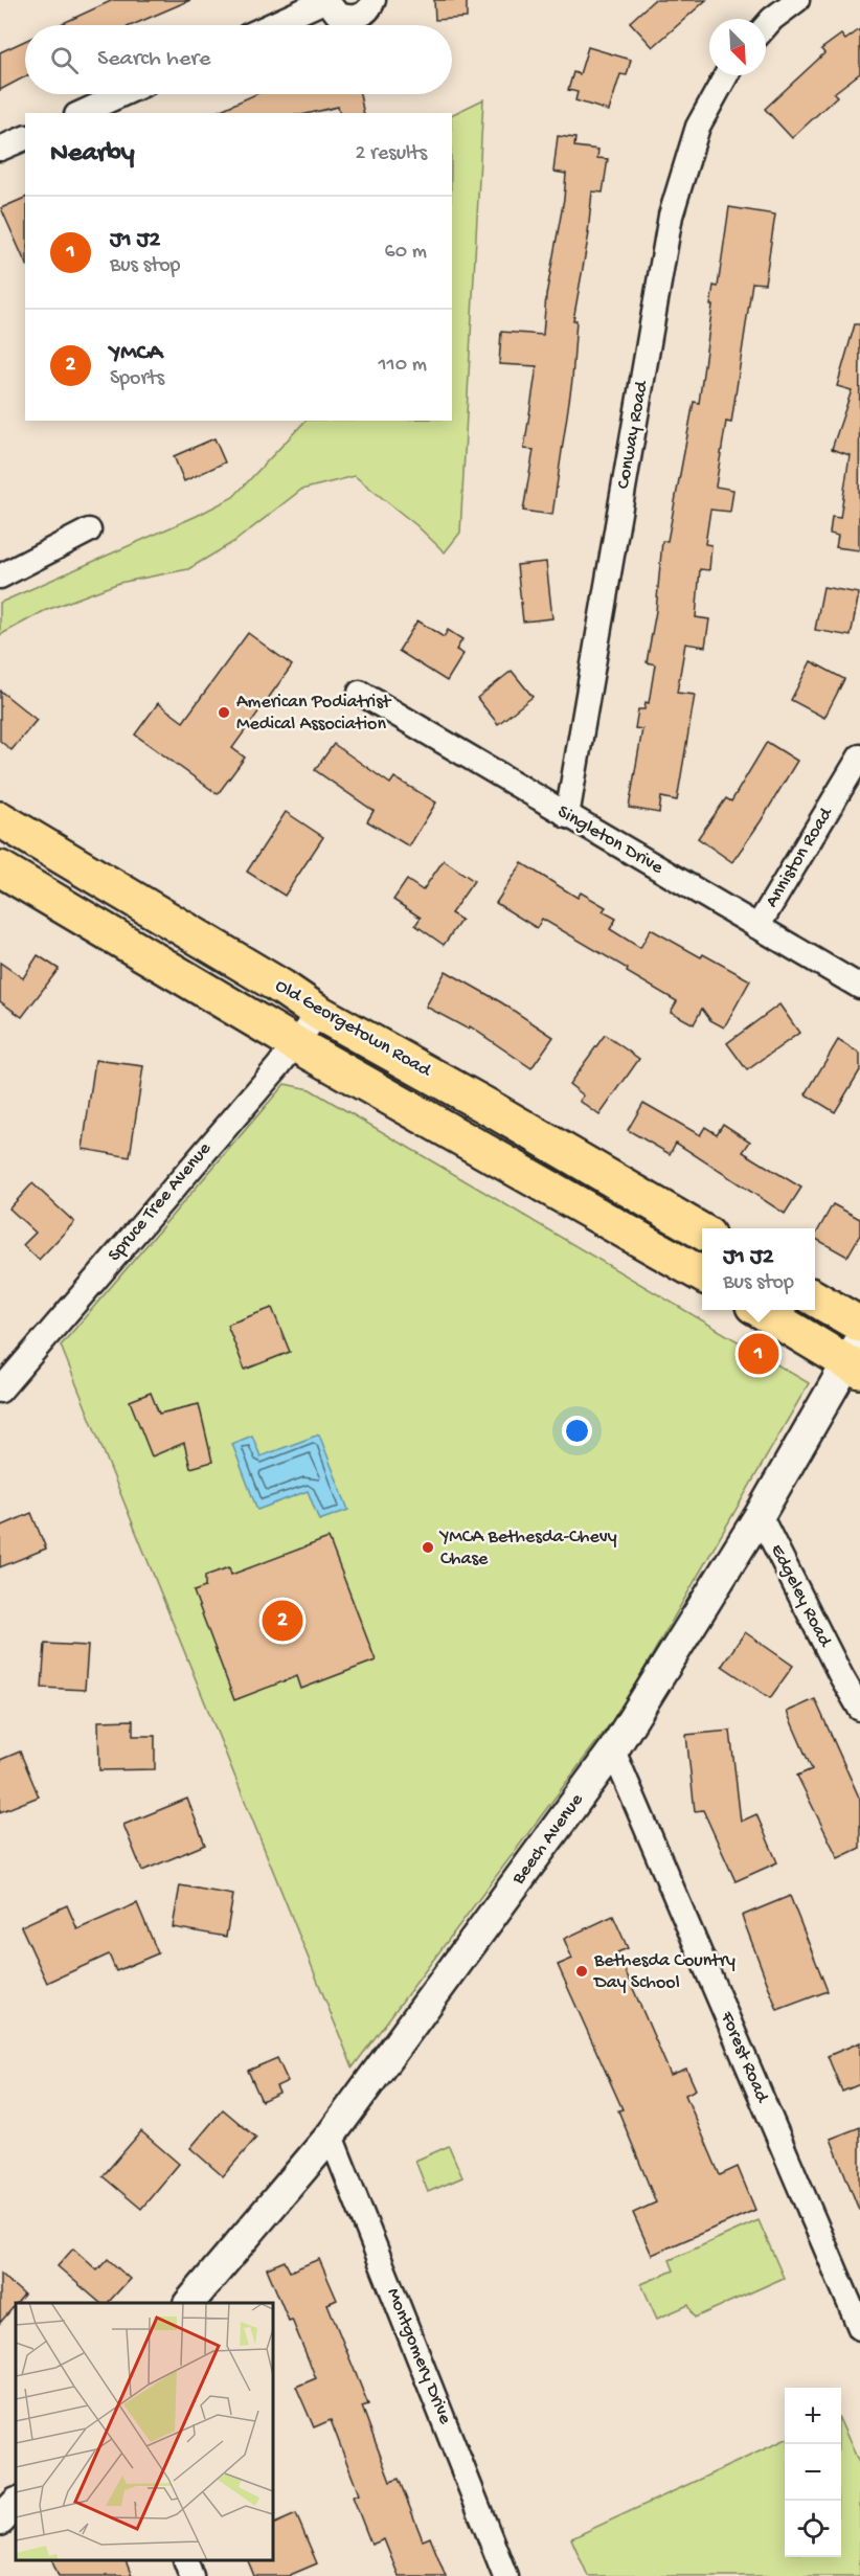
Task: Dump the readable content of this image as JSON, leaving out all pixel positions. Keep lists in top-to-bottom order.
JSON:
{
  "streets": {
    "main road": ["Old Georgetown Road"],
    "street": [
      "Conway Road",
      "Singleton Drive",
      "Anniston Road",
      "Spruce Tree Avenue",
      "Edgeley Road",
      "Beech Avenue",
      "Forest Road",
      "Montgomery Drive"
    ]
  },
  "crossings": [
    ["Conway Road", "Singleton Drive"],
    ["Singleton Drive", "Anniston Road"],
    ["Old Georgetown Road", "Spruce Tree Avenue"],
    ["Edgeley Road", "Beech Avenue"],
    ["Beech Avenue", "Forest Road"],
    ["Beech Avenue", "Montgomery Drive"]
  ],
  "places": ["American Podiatrist Medical Association", "YMCA Bethesda-Chevy Chase", "Bethesda Country Day School"],
  "north": "bottom right",
  "page": {
    "search": "Search here",
    "heading": ["Nearby", "2 results"],
    "list": [
      {
        "mark": "1",
        "name": "J1 J2",
        "note": "Bus stop",
        "value": "60 m"
      },
      {
        "mark": "2",
        "name": "YMCA",
        "note": "Sports",
        "value": "110 m"
      }
    ],
    "popup": ["J1 J2", "Bus stop"],
    "pins": ["1", "2"],
    "map_buttons": ["+", "−"]
  }
}
